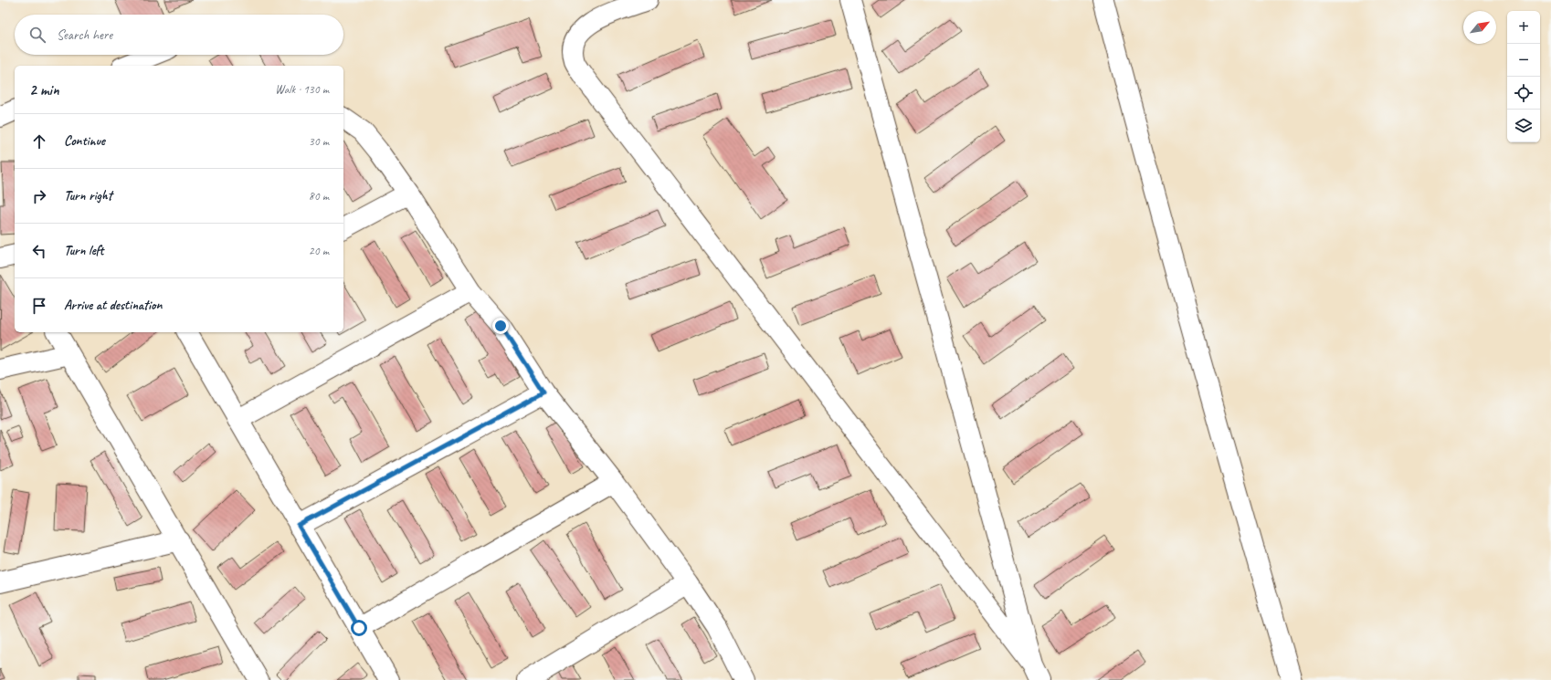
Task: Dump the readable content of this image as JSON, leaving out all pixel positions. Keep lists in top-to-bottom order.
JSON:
{
  "north": "top right",
  "page": {
    "map_buttons": ["+", "−"],
    "search": "Search here",
    "heading": ["2 min", "Walk · 130 m"],
    "list": [
      ["Continue", "30 m"],
      ["Turn right", "80 m"],
      ["Turn left", "20 m"],
      "Arrive at destination"
    ]
  }
}
